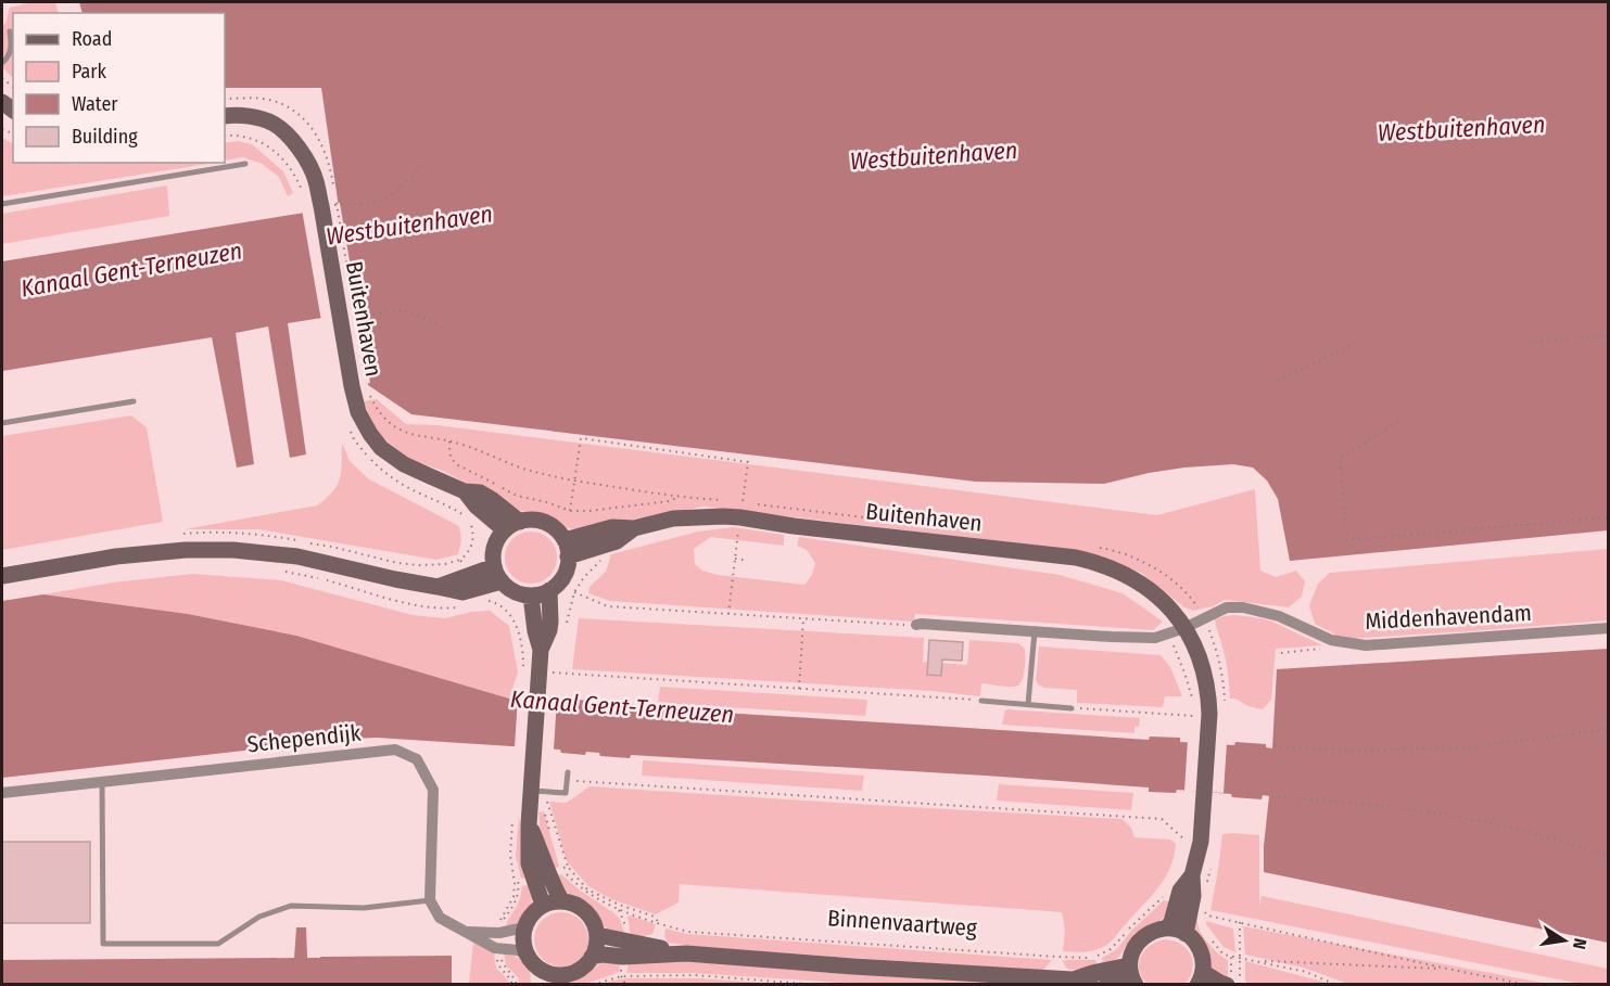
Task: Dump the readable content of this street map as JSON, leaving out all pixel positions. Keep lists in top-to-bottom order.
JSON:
{
  "streets": {
    "main road": ["Buitenhaven", "Binnenvaartweg"],
    "street": ["Middenhavendam", "Schependijk"]
  },
  "crossings": [
    ["Buitenhaven", "Middenhavendam"]
  ],
  "water": ["Westbuitenhaven", "Kanaal Gent-Terneuzen"],
  "legend": [
    "Road",
    "Park",
    "Water",
    "Building"
  ],
  "north": "right"
}
